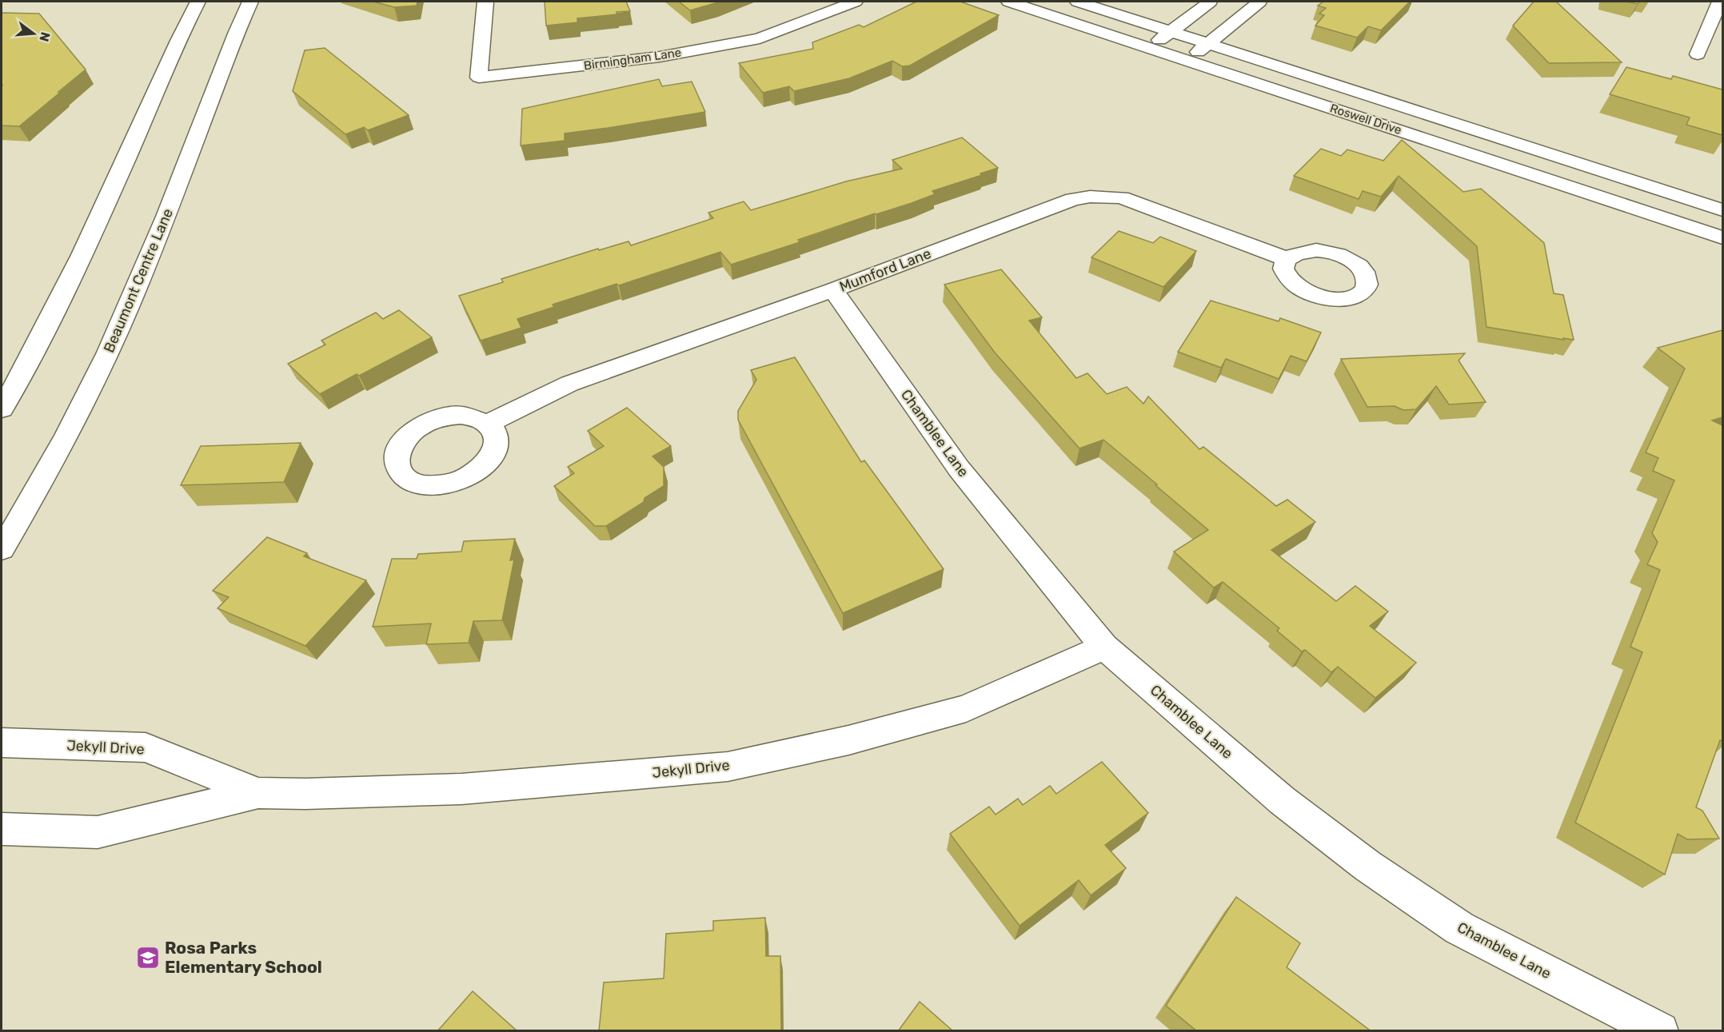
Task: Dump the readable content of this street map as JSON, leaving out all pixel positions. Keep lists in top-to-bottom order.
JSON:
{
  "streets": {
    "street": [
      "Birmingham Lane",
      "Roswell Drive",
      "Mumford Lane",
      "Beaumont Centre Lane",
      "Chamblee Lane",
      "Jekyll Drive"
    ]
  },
  "crossings": [
    ["Mumford Lane", "Chamblee Lane"],
    ["Chamblee Lane", "Jekyll Drive"]
  ],
  "places": {
    "school or university": ["Rosa Parks Elementary School"]
  },
  "north": "right"
}
